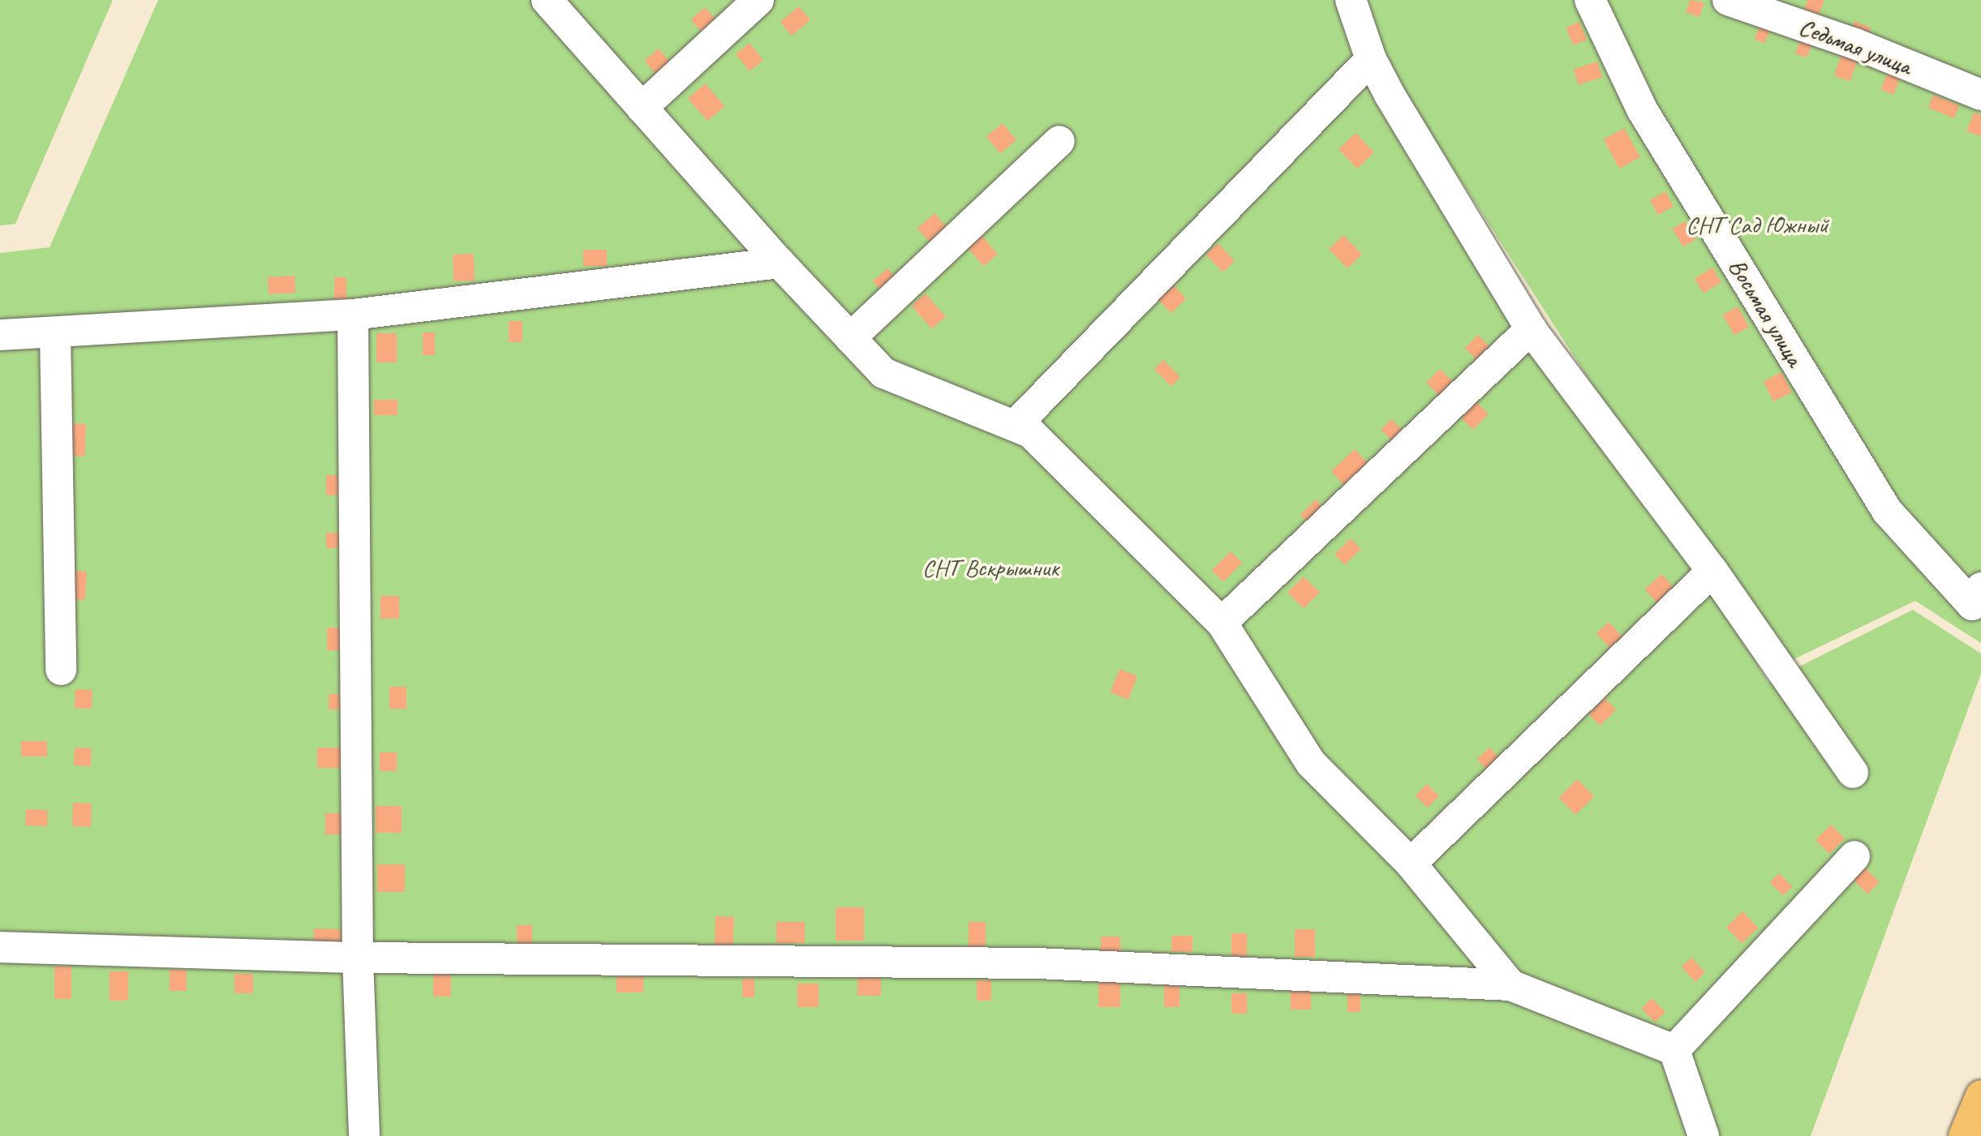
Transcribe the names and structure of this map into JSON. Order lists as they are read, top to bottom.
{
  "streets": {
    "street": ["Седьмая улица", "Восьмая улица"]
  },
  "parks": ["СНТ Сад Южный", "СНТ Вскрышник"]
}
